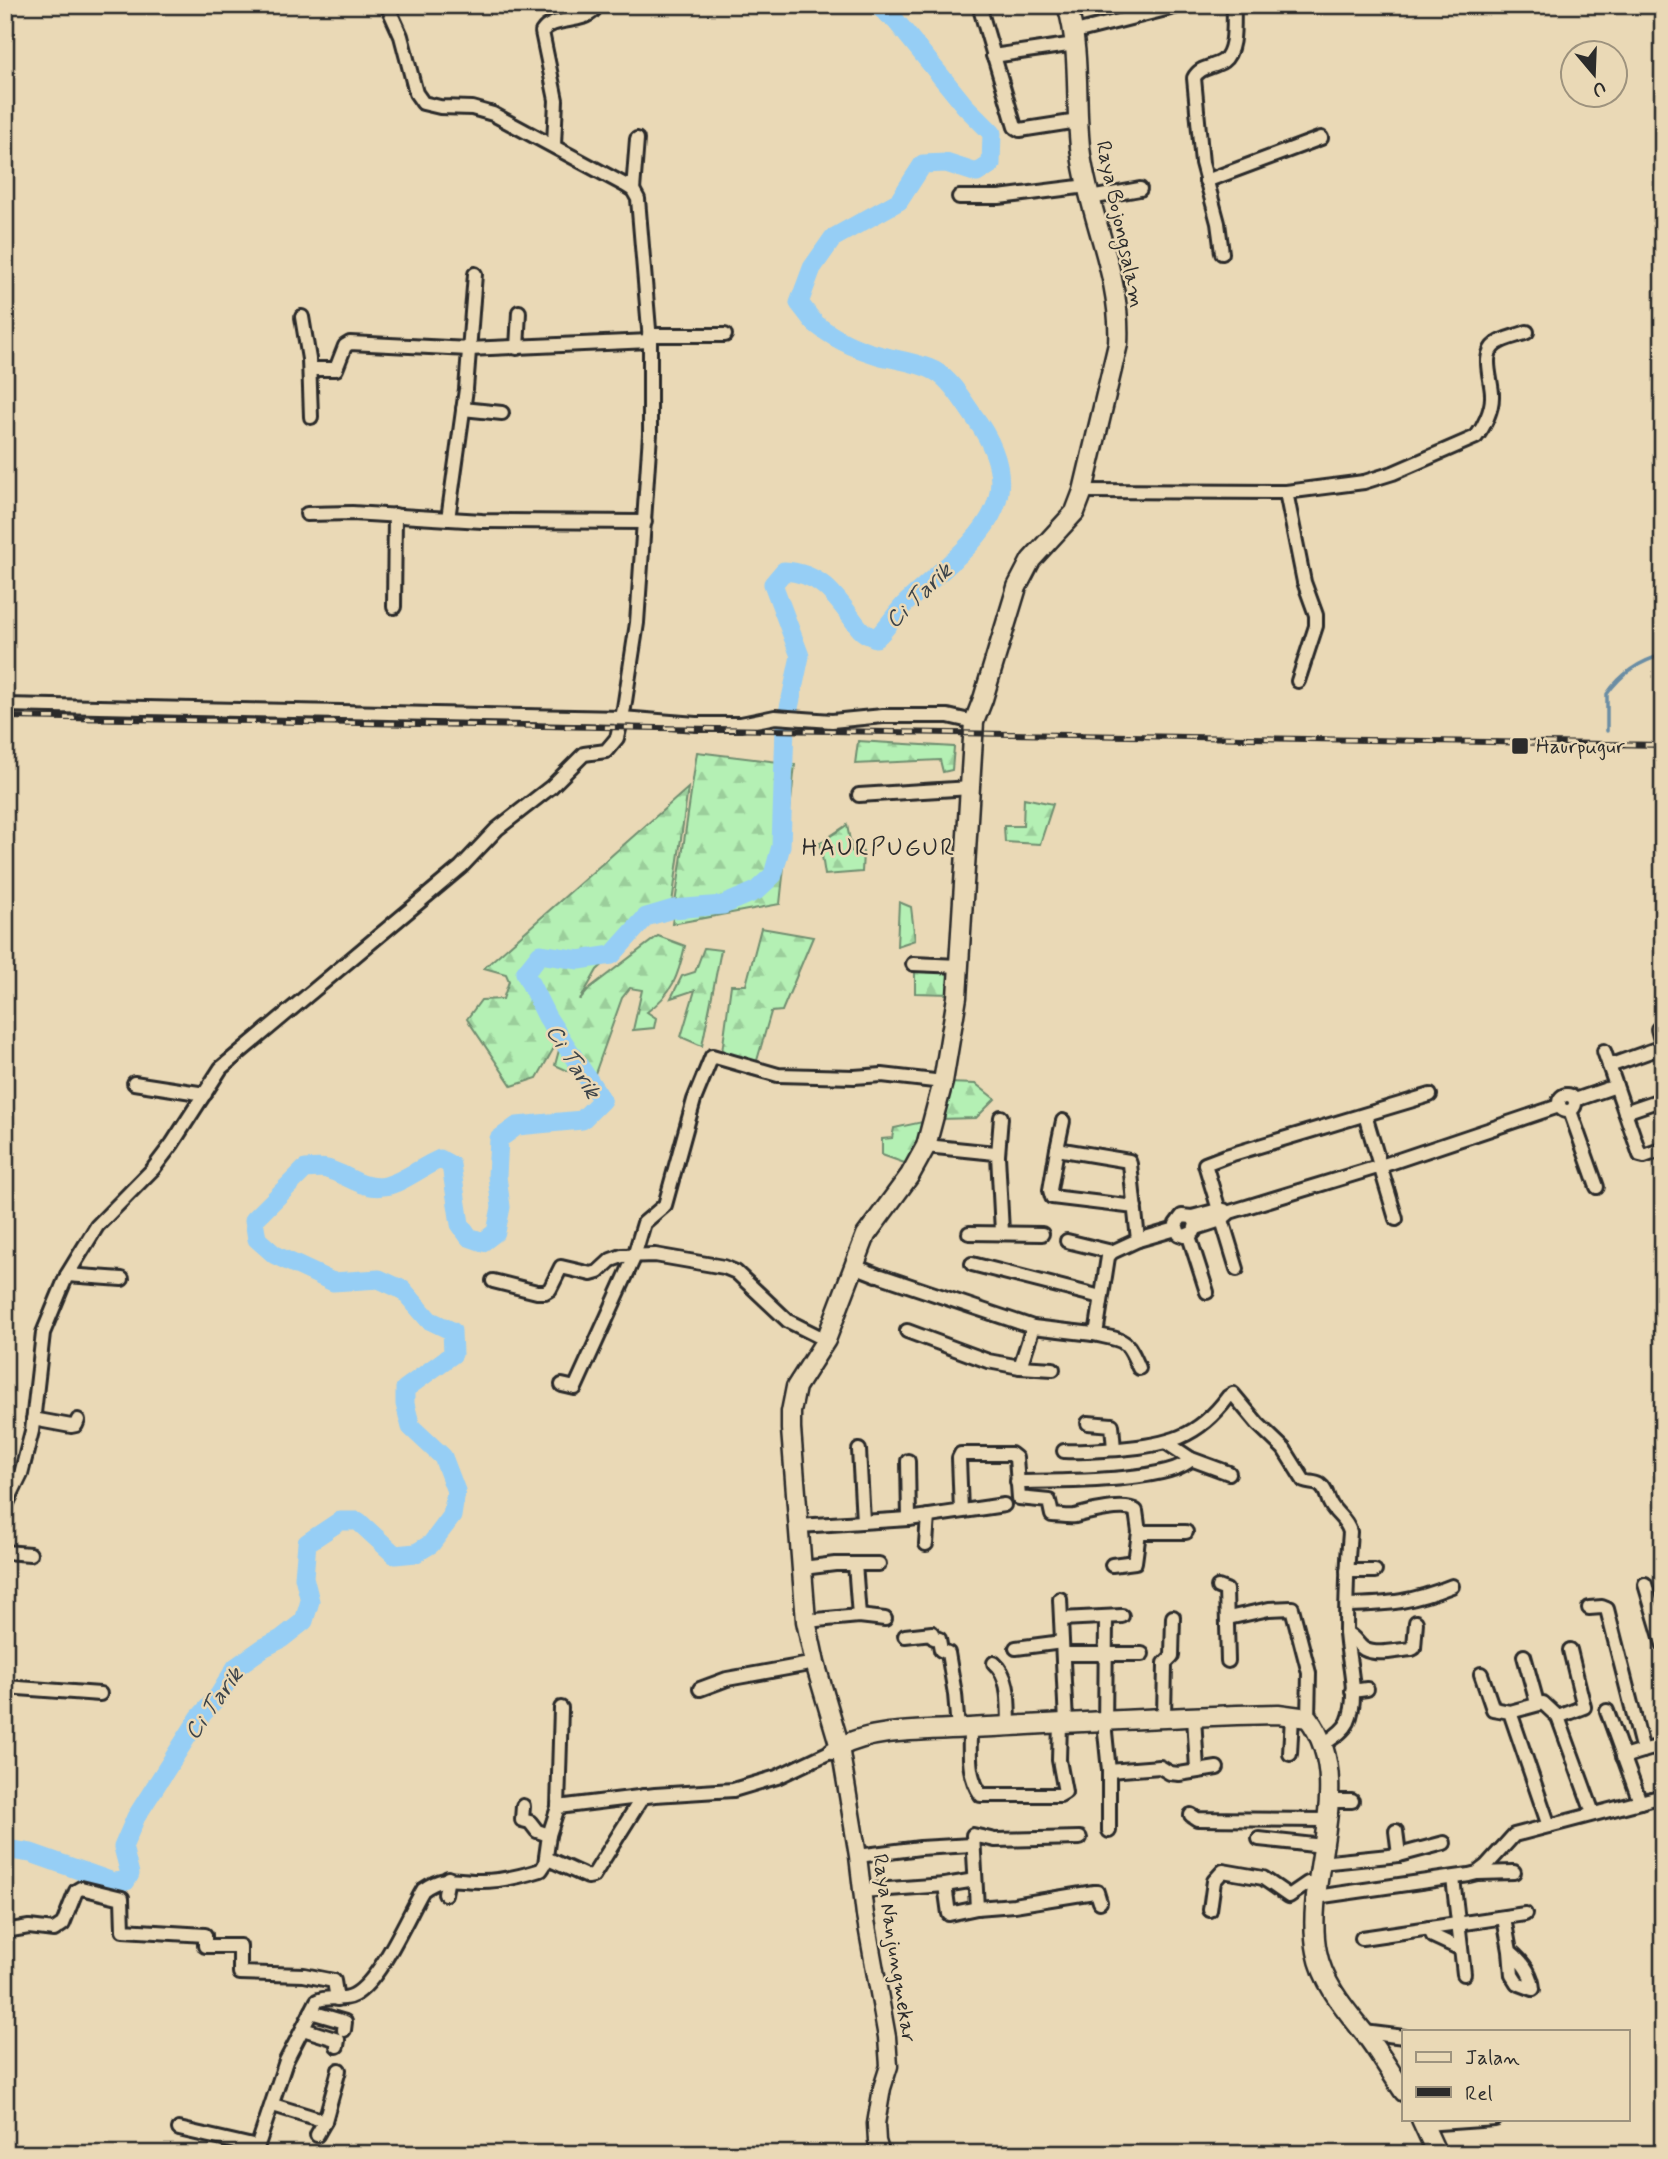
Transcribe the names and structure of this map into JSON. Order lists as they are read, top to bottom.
{
  "streets": {
    "main road": ["Raya Bojongsalam", "Raya Nanjungmekar"]
  },
  "crossings": [
    ["Raya Bojongsalam", "Raya Nanjungmekar"]
  ],
  "districts": ["HAURPUGUR"],
  "water": ["Ci Tarik"],
  "places": {
    "transit": ["Haurpugur"]
  },
  "legend": ["Jalan", "Rel"],
  "north": "bottom"
}
